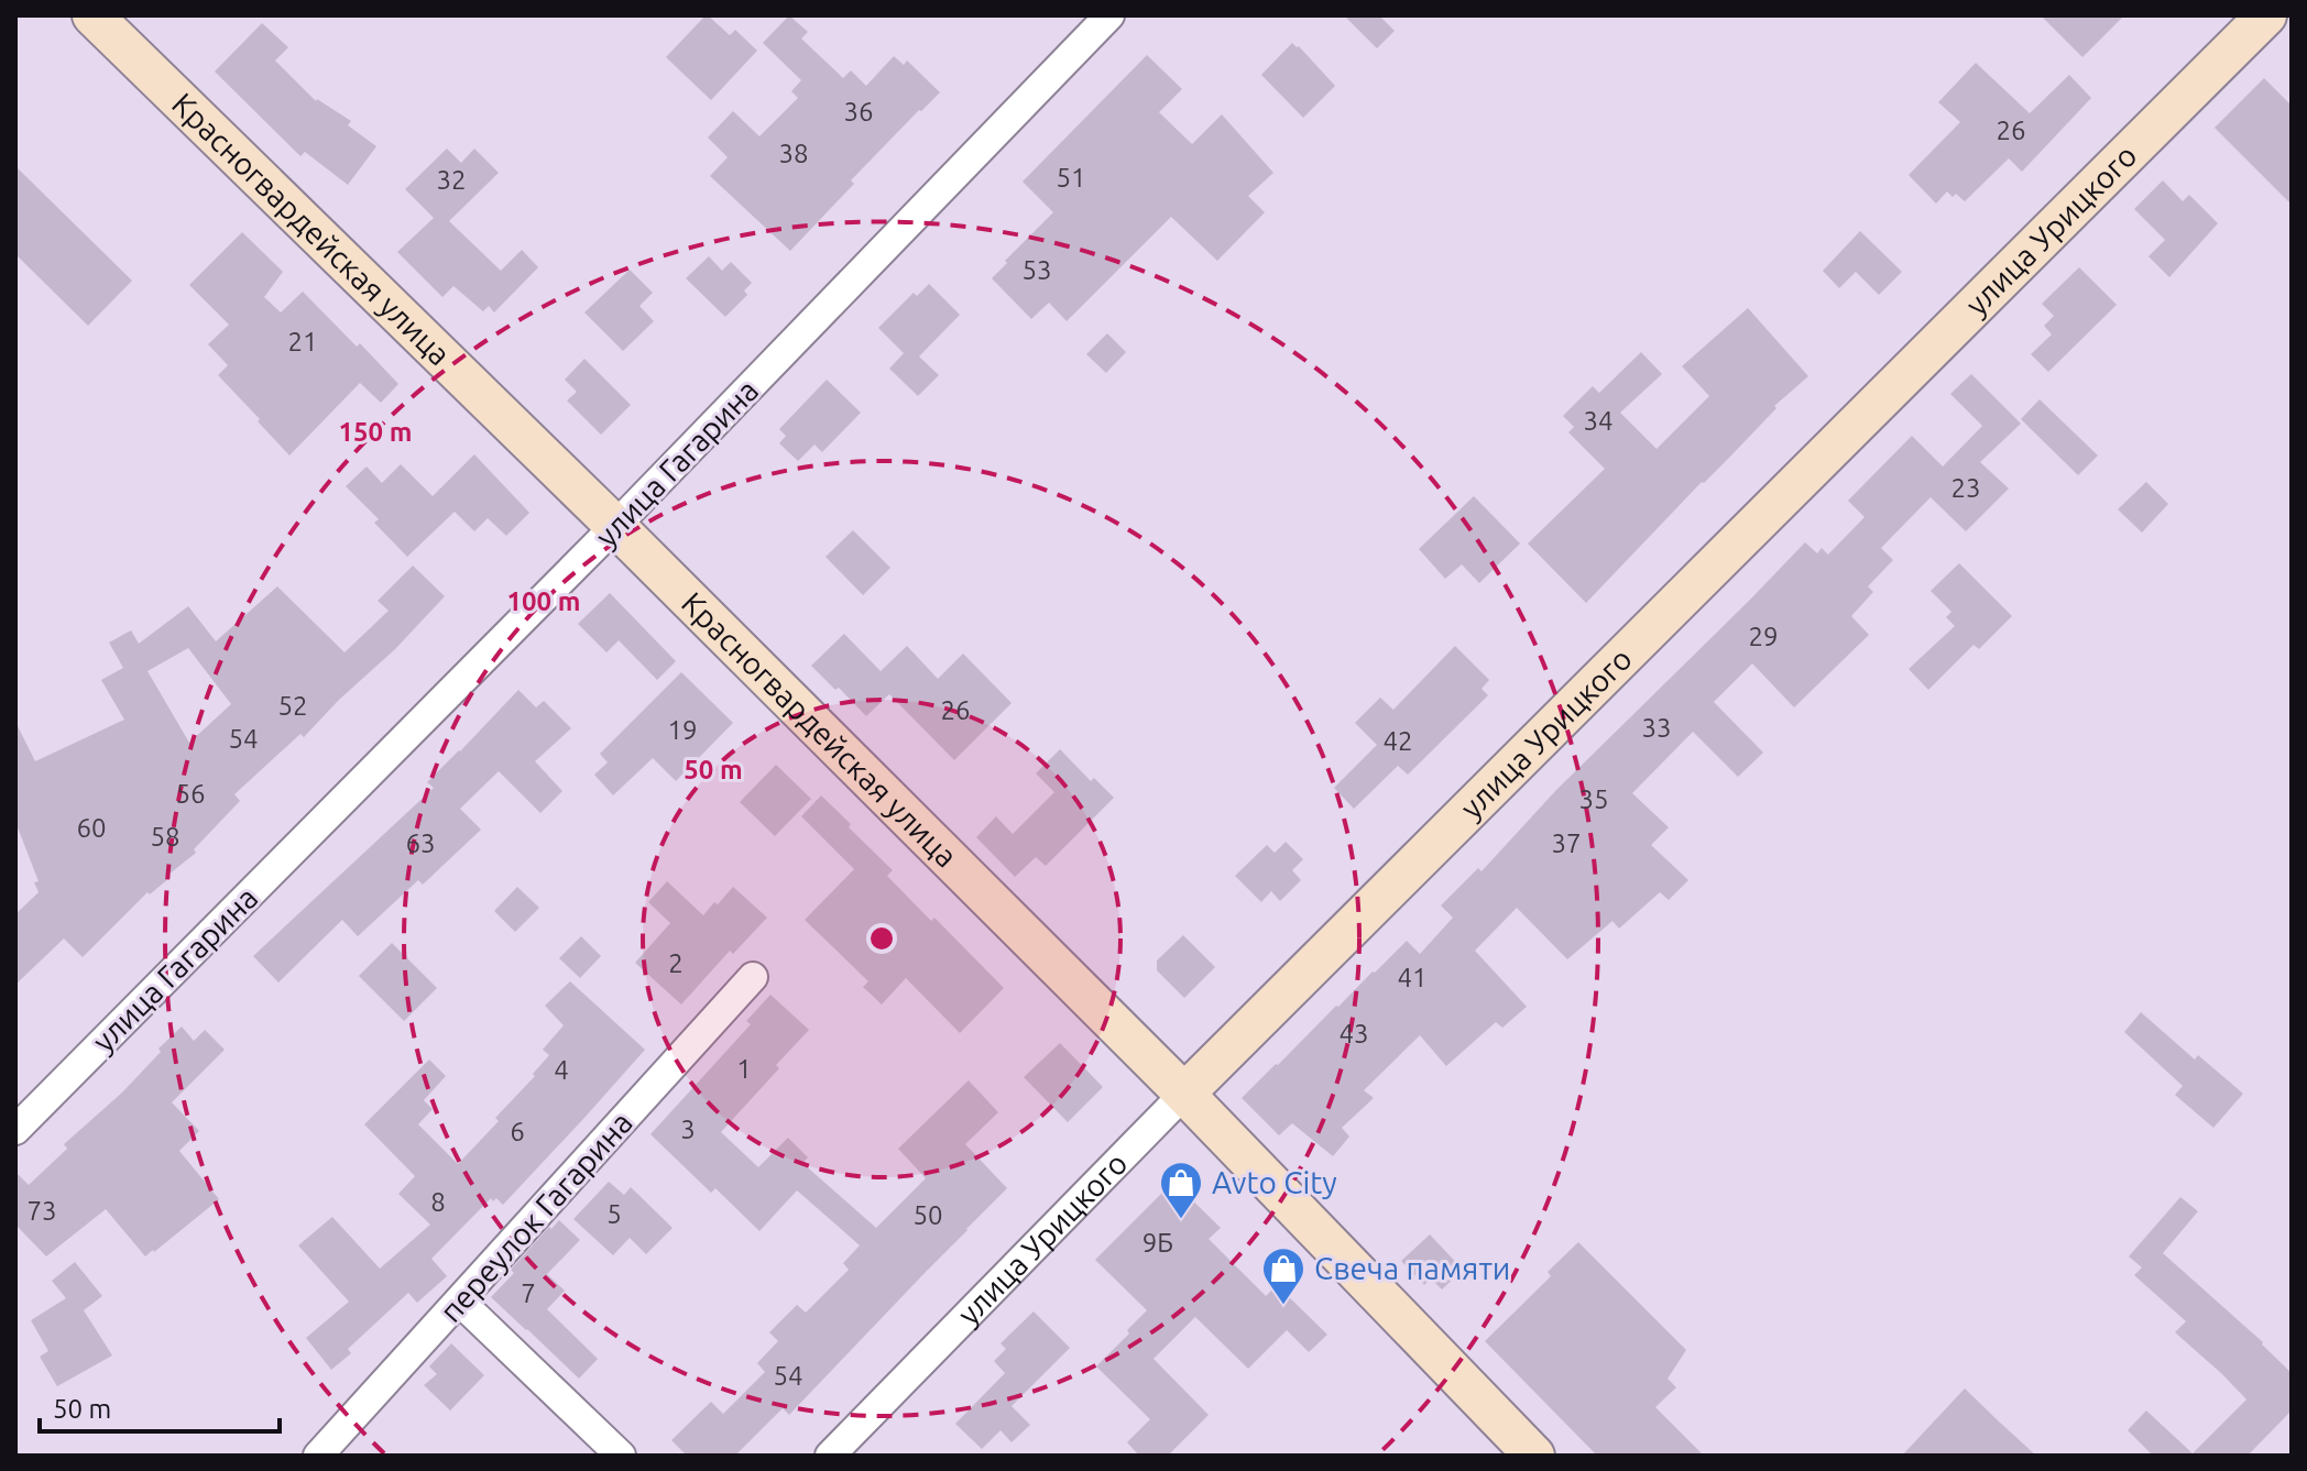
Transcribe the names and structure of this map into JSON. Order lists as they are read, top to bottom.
{
  "streets": {
    "main road": ["Красногвардейская улица", "улица Урицкого"],
    "street": ["улица Гагарина", "переулок Гагарина"]
  },
  "crossings": [
    ["Красногвардейская улица", "улица Урицкого"],
    ["Красногвардейская улица", "улица Гагарина"]
  ],
  "places": {
    "shop": ["Avto City", "Свеча памяти"]
  },
  "house_numbers": [
    "36",
    "26",
    "38",
    "51",
    "32",
    "53",
    "21",
    "34",
    "23",
    "29",
    "52",
    "26",
    "33",
    "19",
    "54",
    "42",
    "56",
    "35",
    "60",
    "58",
    "63",
    "37",
    "2",
    "41",
    "43",
    "1",
    "4",
    "3",
    "6",
    "8",
    "73",
    "5",
    "50",
    "9Б",
    "7",
    "54"
  ],
  "scale_bar": "50 m",
  "rings": ["150 m", "100 m", "50 m"]
}
